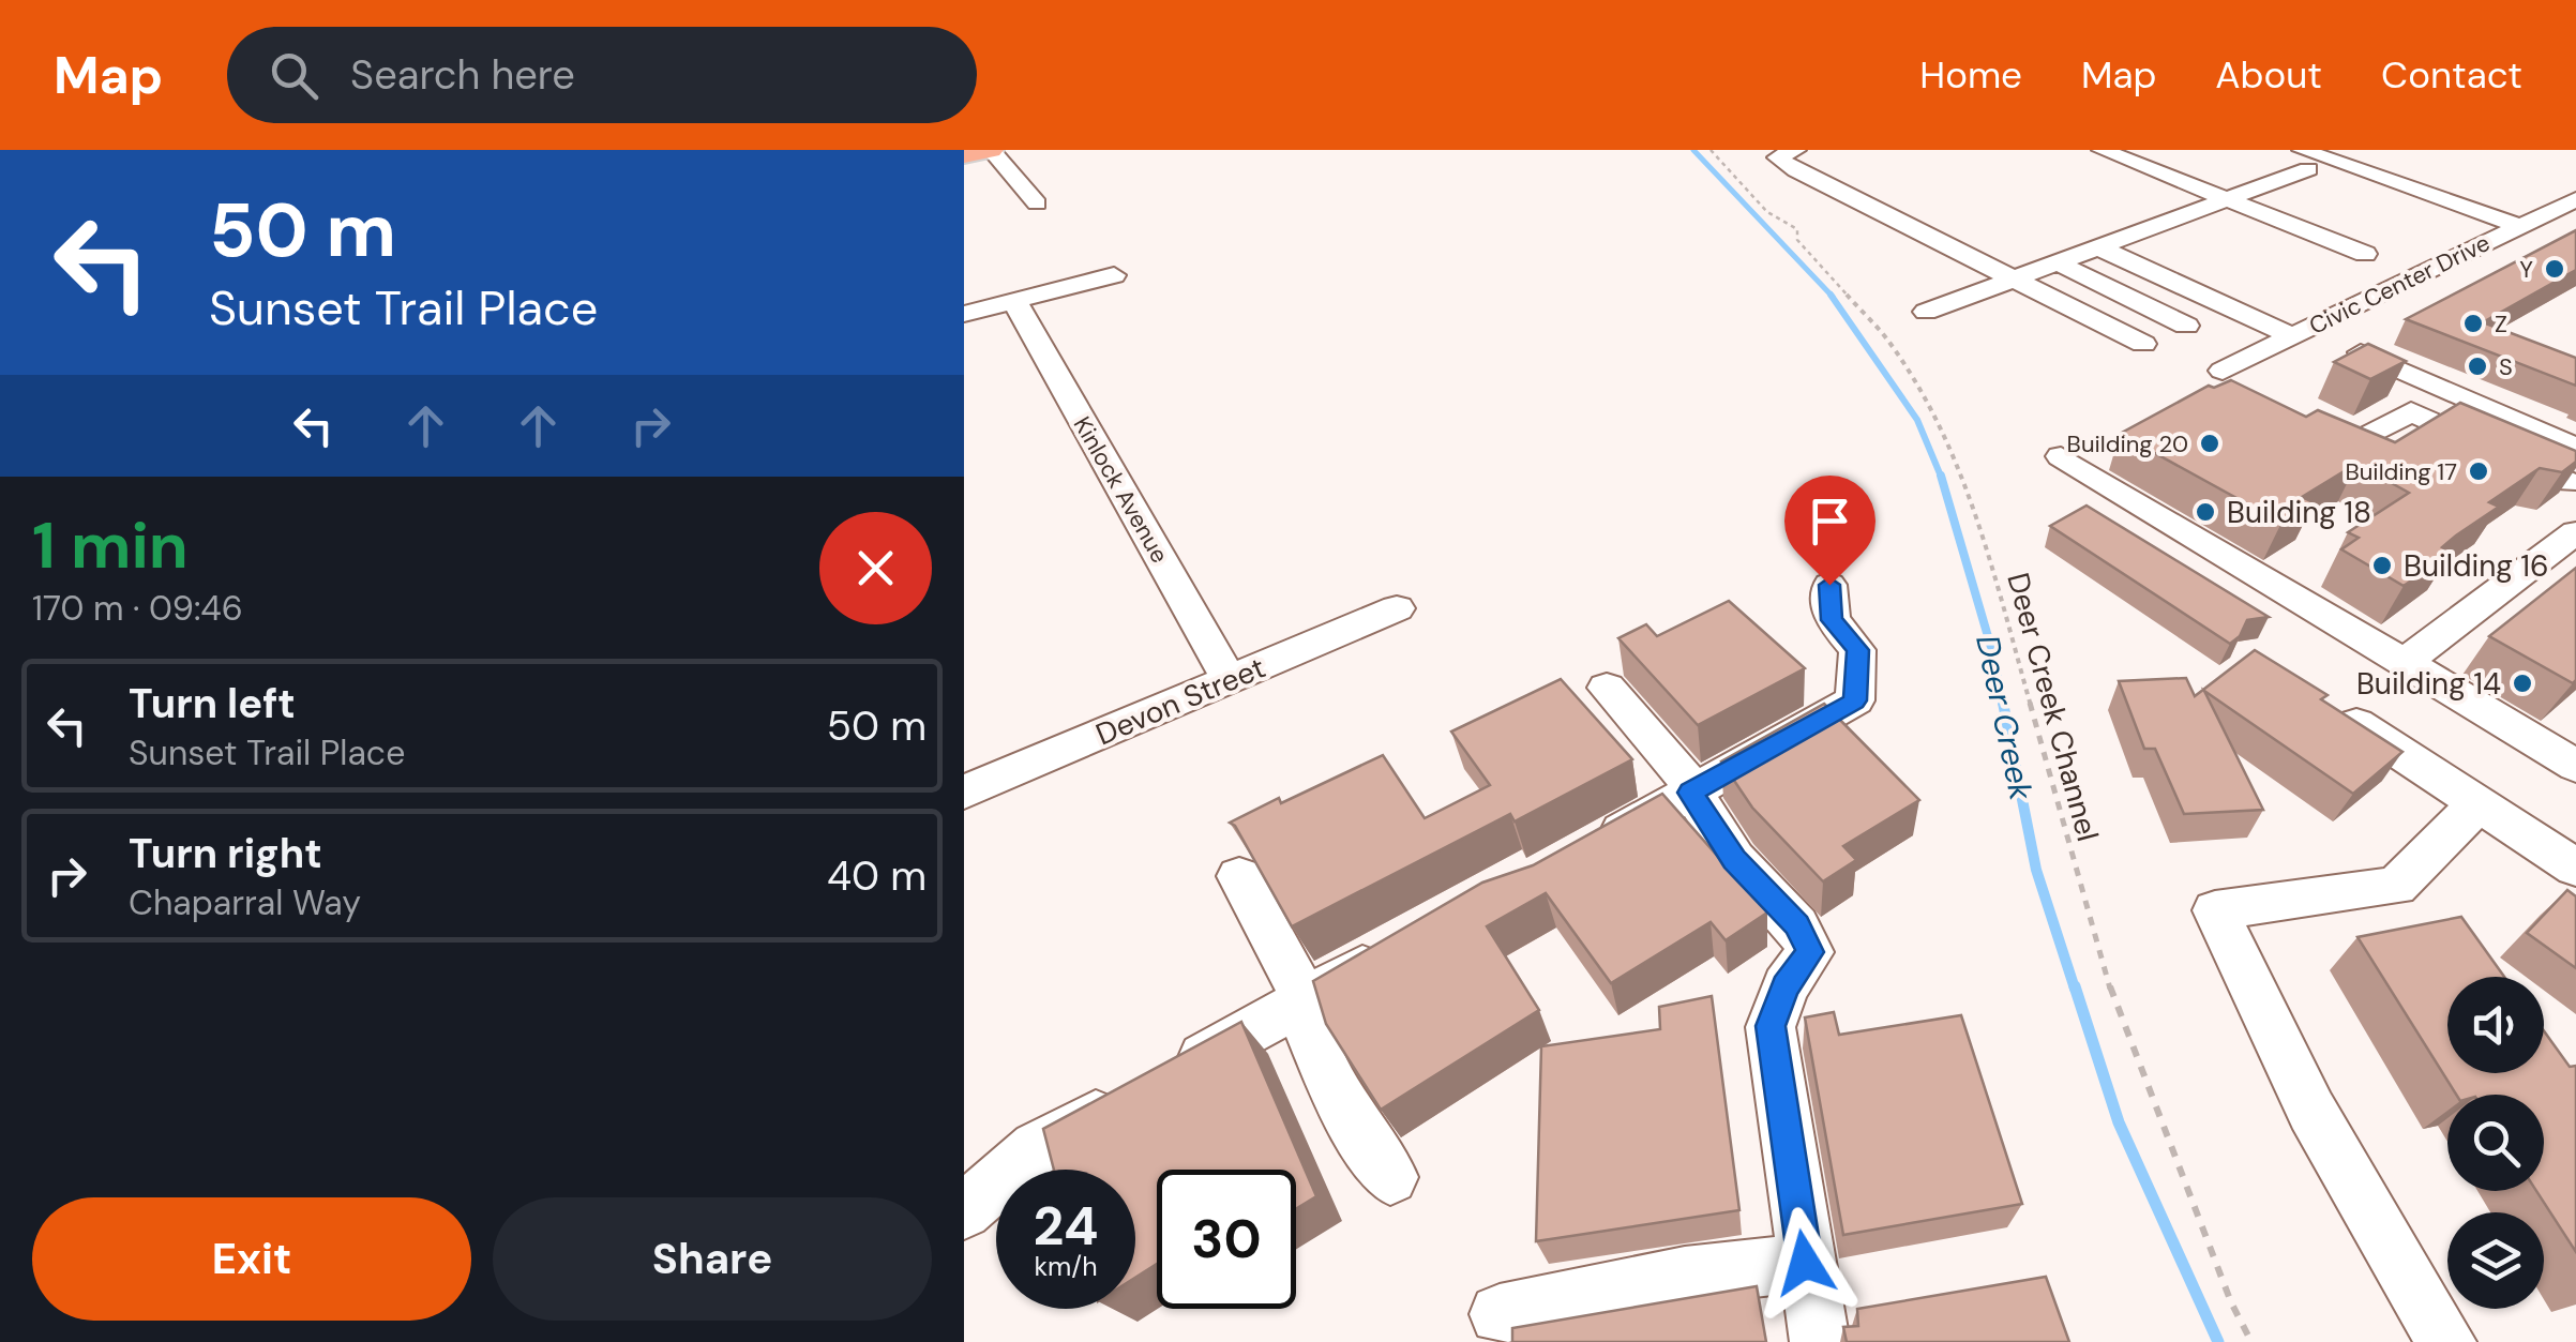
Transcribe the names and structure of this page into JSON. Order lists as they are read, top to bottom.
{
  "streets": {
    "street": ["Civic Center Drive", "Kinlock Avenue", "Devon Street"],
    "path": ["Deer Creek Channel"]
  },
  "crossings": [
    ["Kinlock Avenue", "Devon Street"]
  ],
  "water": ["Deer Creek"],
  "places": [
    "Y",
    "Z",
    "S",
    "Building 20",
    "Building 17",
    "Building 18",
    "Building 16",
    "Building 14"
  ],
  "page": {
    "header": "Map",
    "search": "Search here",
    "nav": [
      "Home",
      "Map",
      "About",
      "Contact"
    ],
    "turn": ["50 m", "Sunset Trail Place"],
    "heading": ["1 min", "170 m · 09:46"],
    "list": [
      {
        "name": "Turn left",
        "note": "Sunset Trail Place",
        "value": "50 m"
      },
      {
        "name": "Turn right",
        "note": "Chaparral Way",
        "value": "40 m"
      }
    ],
    "speed": "24 km/h",
    "limit": "30",
    "buttons": ["Exit", "Share"]
  }
}
